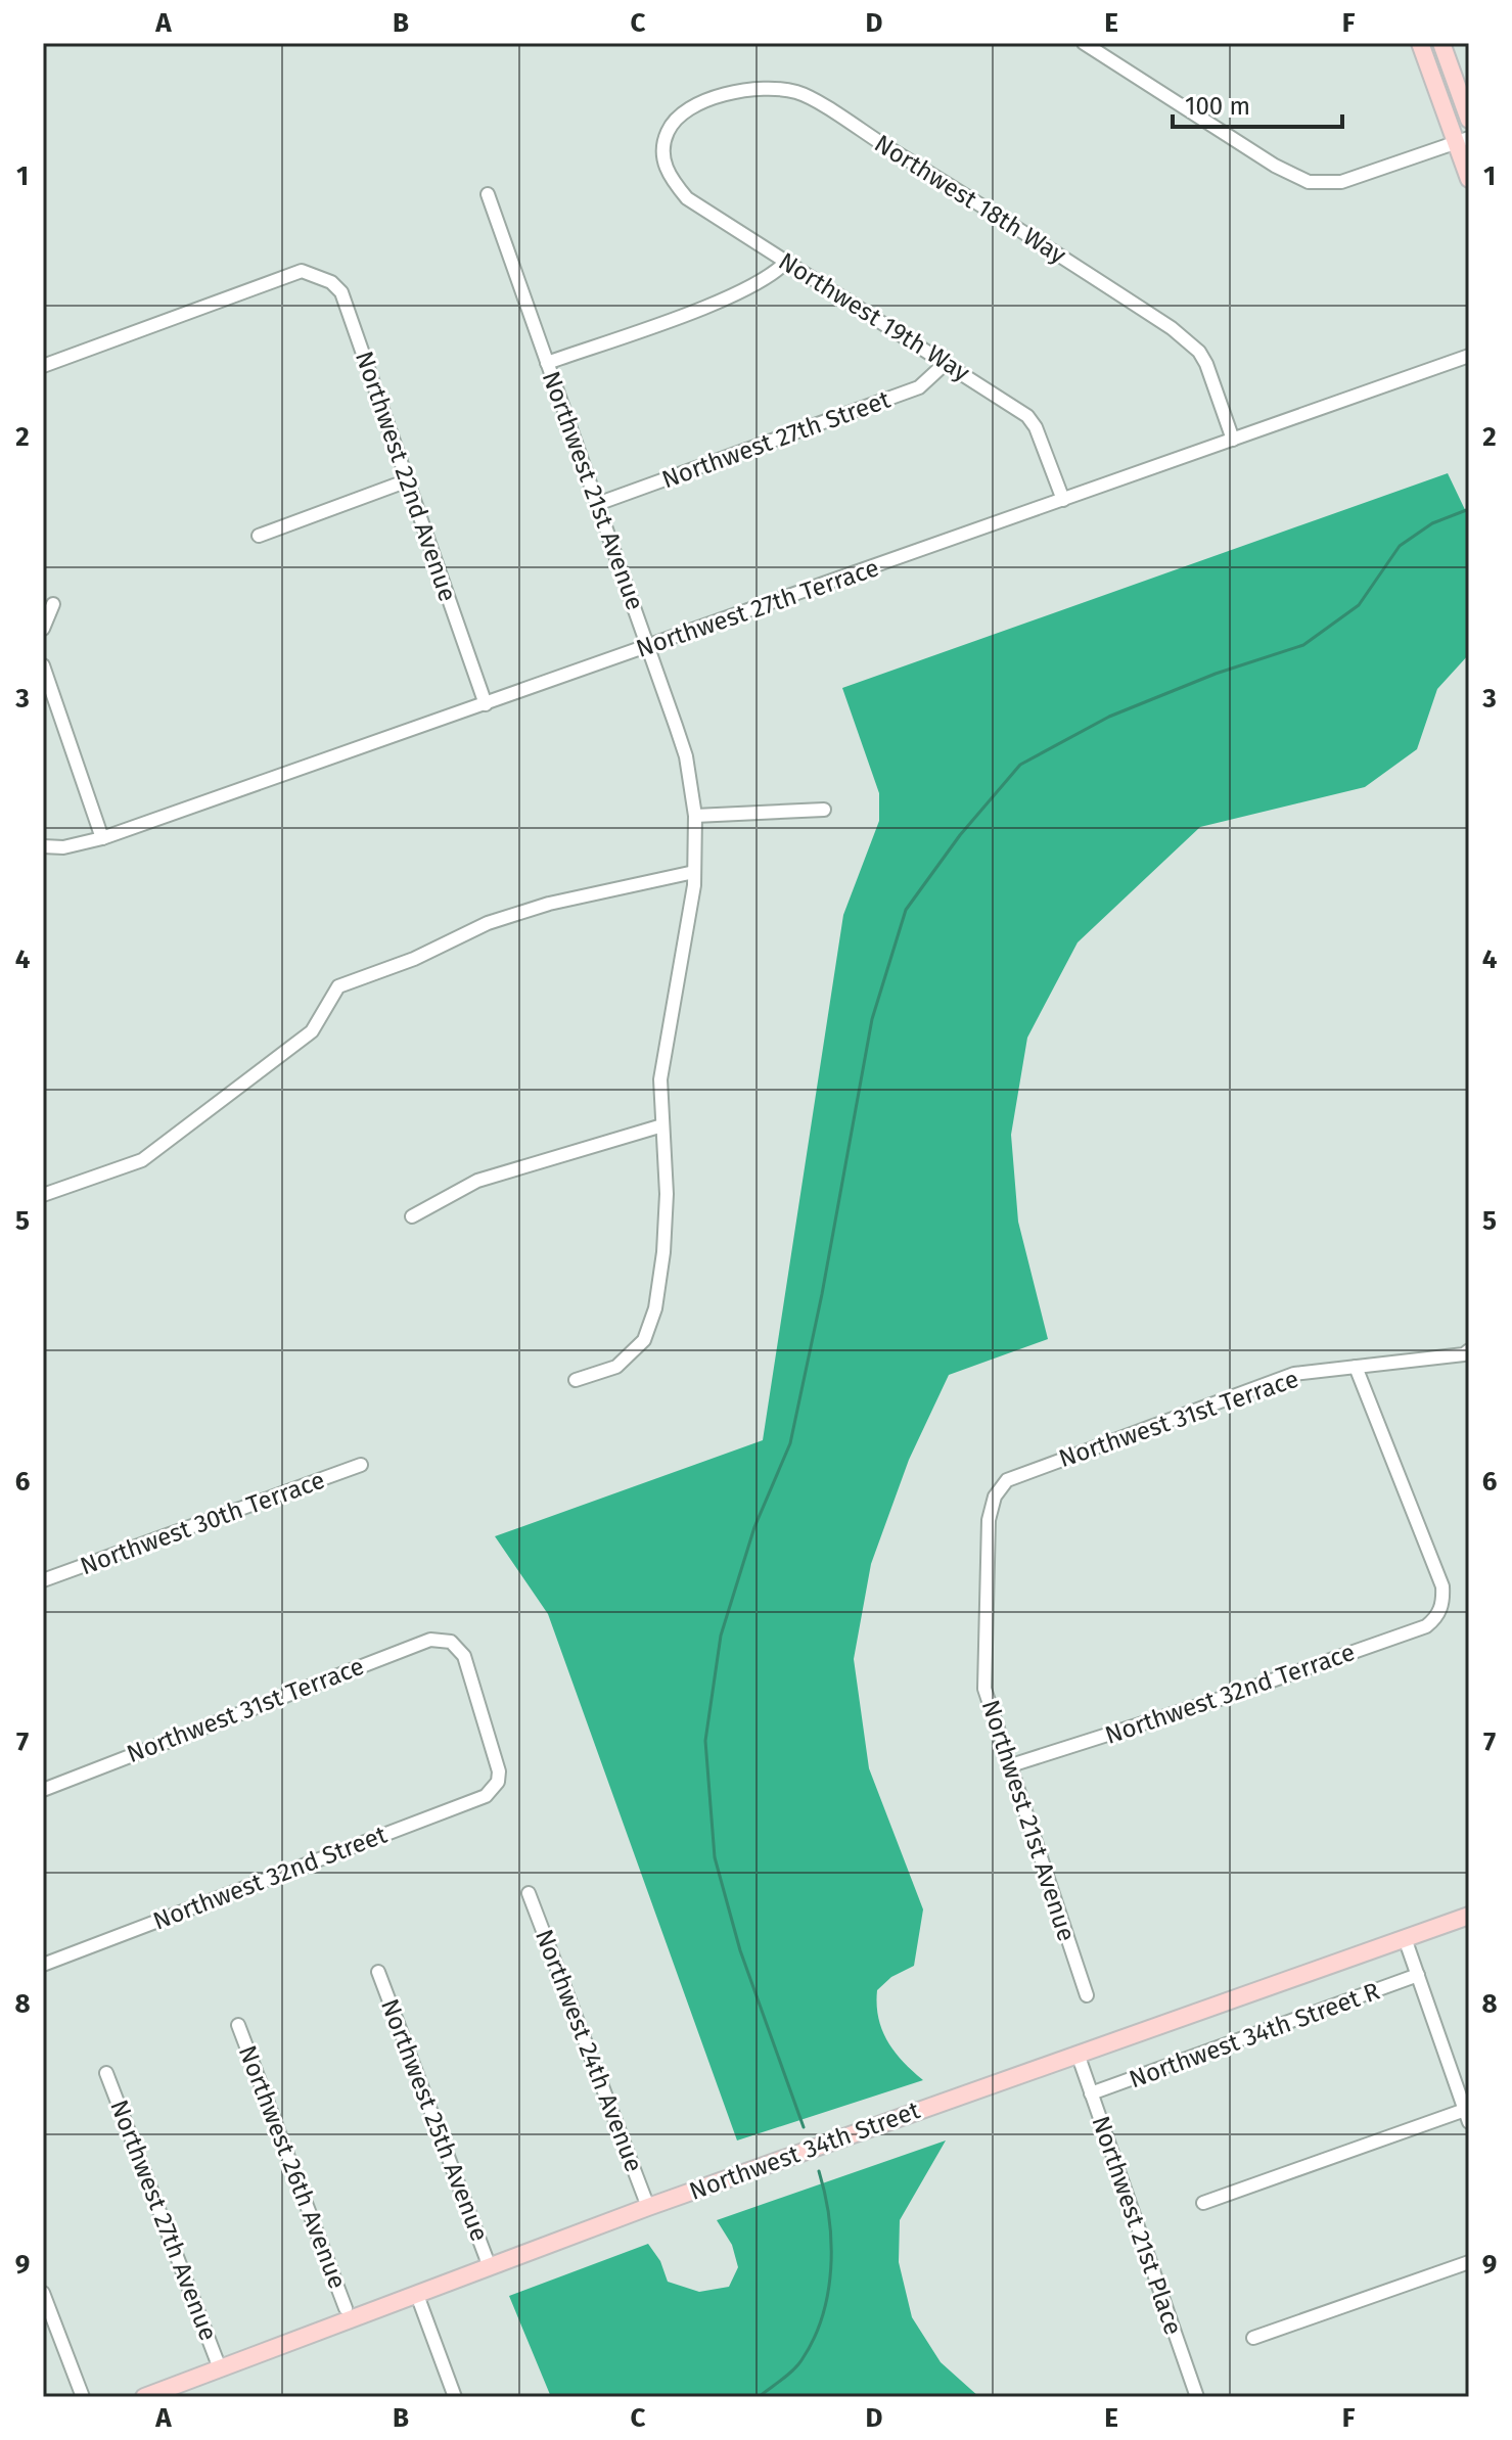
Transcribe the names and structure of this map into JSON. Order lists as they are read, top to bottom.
{
  "streets": {
    "main road": ["Northwest 34th Street"],
    "street": [
      "Northwest 18th Way",
      "Northwest 19th Way",
      "Northwest 27th Street",
      "Northwest 22nd Avenue",
      "Northwest 21st Avenue",
      "Northwest 27th Terrace",
      "Northwest 31st Terrace",
      "Northwest 30th Terrace",
      "Northwest 32nd Terrace",
      "Northwest 32nd Street",
      "Northwest 34th Street R",
      "Northwest 24th Avenue",
      "Northwest 25th Avenue",
      "Northwest 26th Avenue",
      "Northwest 27th Avenue",
      "Northwest 21st Place"
    ]
  },
  "crossings": [
    ["Northwest 18th Way", "Northwest 19th Way"],
    ["Northwest 18th Way", "Northwest 27th Terrace"],
    ["Northwest 19th Way", "Northwest 27th Street"],
    ["Northwest 19th Way", "Northwest 27th Terrace"],
    ["Northwest 27th Street", "Northwest 21st Avenue"],
    ["Northwest 22nd Avenue", "Northwest 27th Terrace"],
    ["Northwest 21st Avenue", "Northwest 27th Terrace"],
    ["Northwest 21st Avenue", "Northwest 31st Terrace"],
    ["Northwest 21st Avenue", "Northwest 32nd Terrace"],
    ["Northwest 31st Terrace", "Northwest 32nd Terrace"],
    ["Northwest 31st Terrace", "Northwest 32nd Street"],
    ["Northwest 34th Street R", "Northwest 21st Place"],
    ["Northwest 24th Avenue", "Northwest 34th Street"],
    ["Northwest 25th Avenue", "Northwest 34th Street"],
    ["Northwest 34th Street", "Northwest 27th Avenue"],
    ["Northwest 34th Street", "Northwest 21st Place"]
  ],
  "scale_bar": "100 m",
  "grid": {
    "columns": [
      "A",
      "B",
      "C",
      "D",
      "E",
      "F"
    ],
    "rows": [
      "1",
      "2",
      "3",
      "4",
      "5",
      "6",
      "7",
      "8",
      "9"
    ]
  }
}
